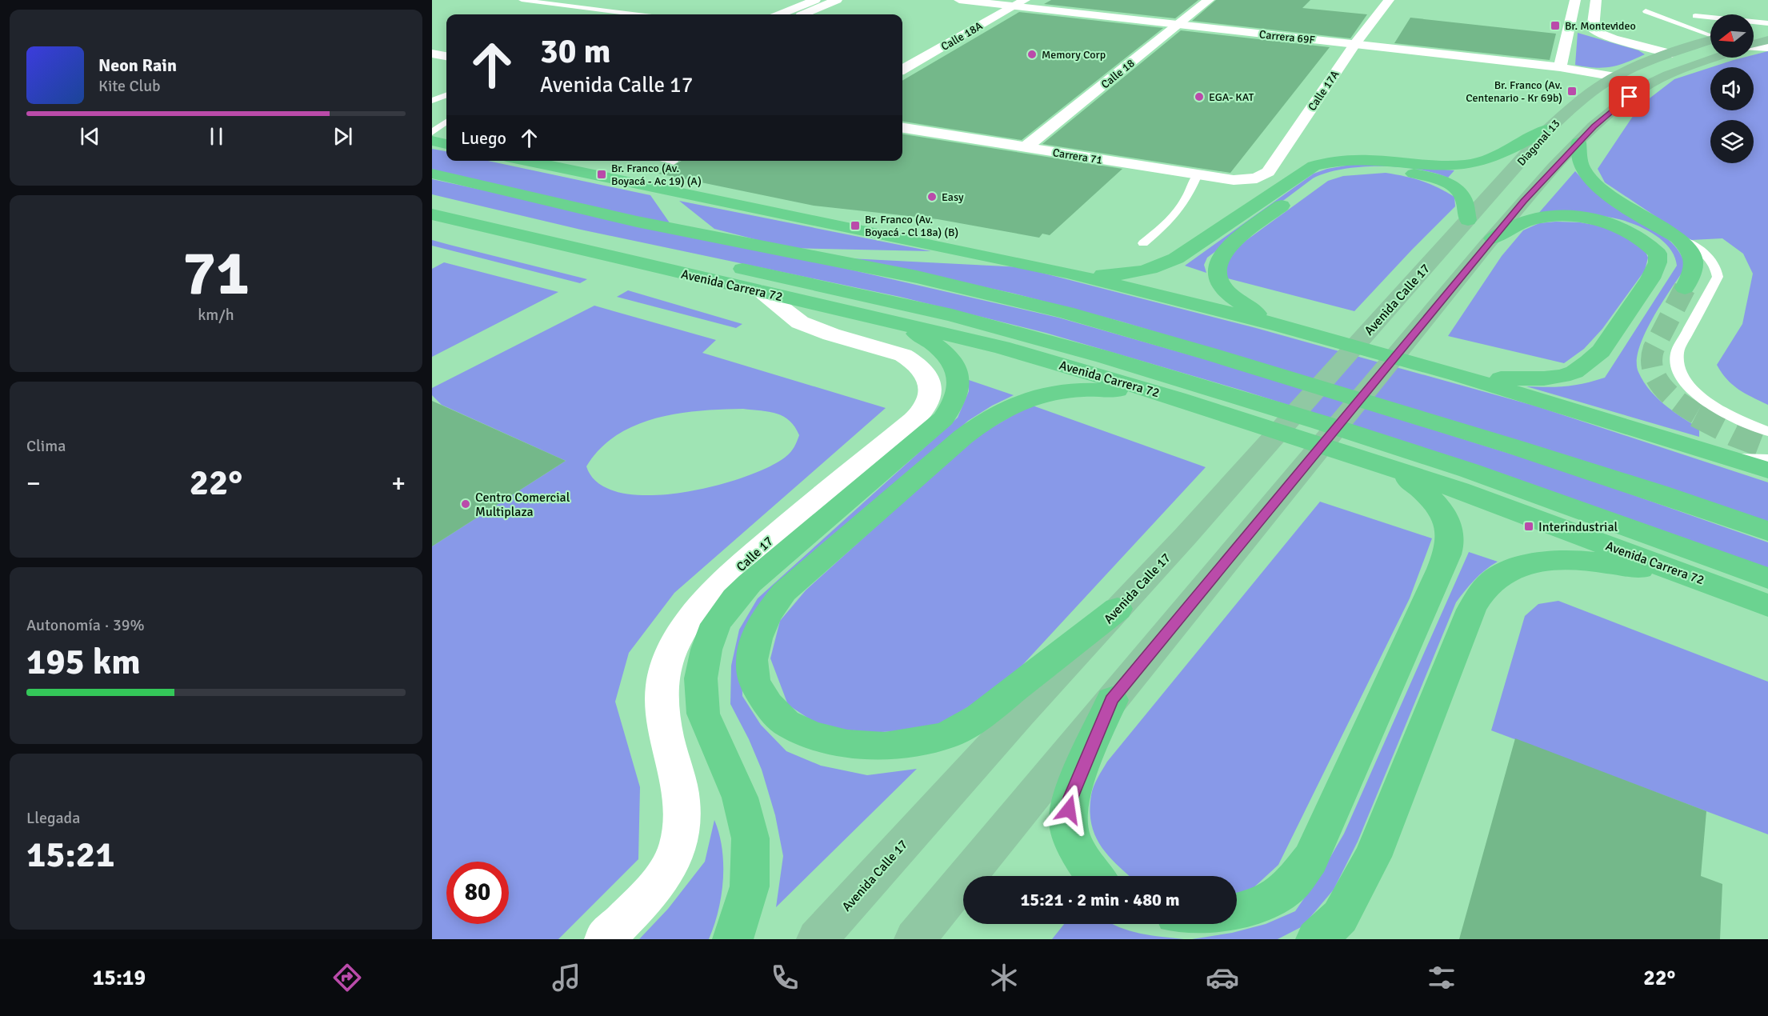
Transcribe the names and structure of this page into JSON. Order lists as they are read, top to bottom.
{
  "streets": {
    "highway": ["Avenida Carrera 72"],
    "main road": ["Diagonal 13", "Avenida Calle 17"],
    "street": [
      "Calle 18A",
      "Carrera 69F",
      "Calle 18",
      "Calle 17A",
      "Carrera 71",
      "Calle 17"
    ]
  },
  "crossings": [
    ["Calle 18A", "Carrera 69F"],
    ["Carrera 69F", "Calle 18"],
    ["Carrera 69F", "Calle 17A"],
    ["Carrera 69F", "Diagonal 13"],
    ["Calle 18", "Carrera 71"],
    ["Calle 17A", "Carrera 71"],
    ["Diagonal 13", "Avenida Calle 17"],
    ["Avenida Carrera 72", "Calle 17"]
  ],
  "places": {
    "transit": [
      "Br. Montevideo",
      "Br. Franco (Av. Centenario - Kr 69b)",
      "Br. Franco (Av. Boyacá - Ac 19) (A)",
      "Br. Franco (Av. Boyacá - Cl 18a) (B)",
      "Interindustrial"
    ],
    "other": [
      "Memory Corp",
      "EGA- KAT",
      "Easy",
      "Centro Comercial Multiplaza"
    ]
  },
  "north": "left",
  "page": {
    "turn": ["30 m", "Avenida Calle 17"],
    "song": ["Neon Rain", "Kite Club"],
    "then": "Luego",
    "tile": [
      ["71", "km/h"],
      "Clima",
      ["Autonomía · 39%", "195 km"],
      ["Llegada", "15:21"]
    ],
    "heat": ["−", "22°", "+"],
    "limit": "80",
    "trip": "15:21 · 2 min · 480 m",
    "tabs": ["15:19", "22°"]
  }
}
